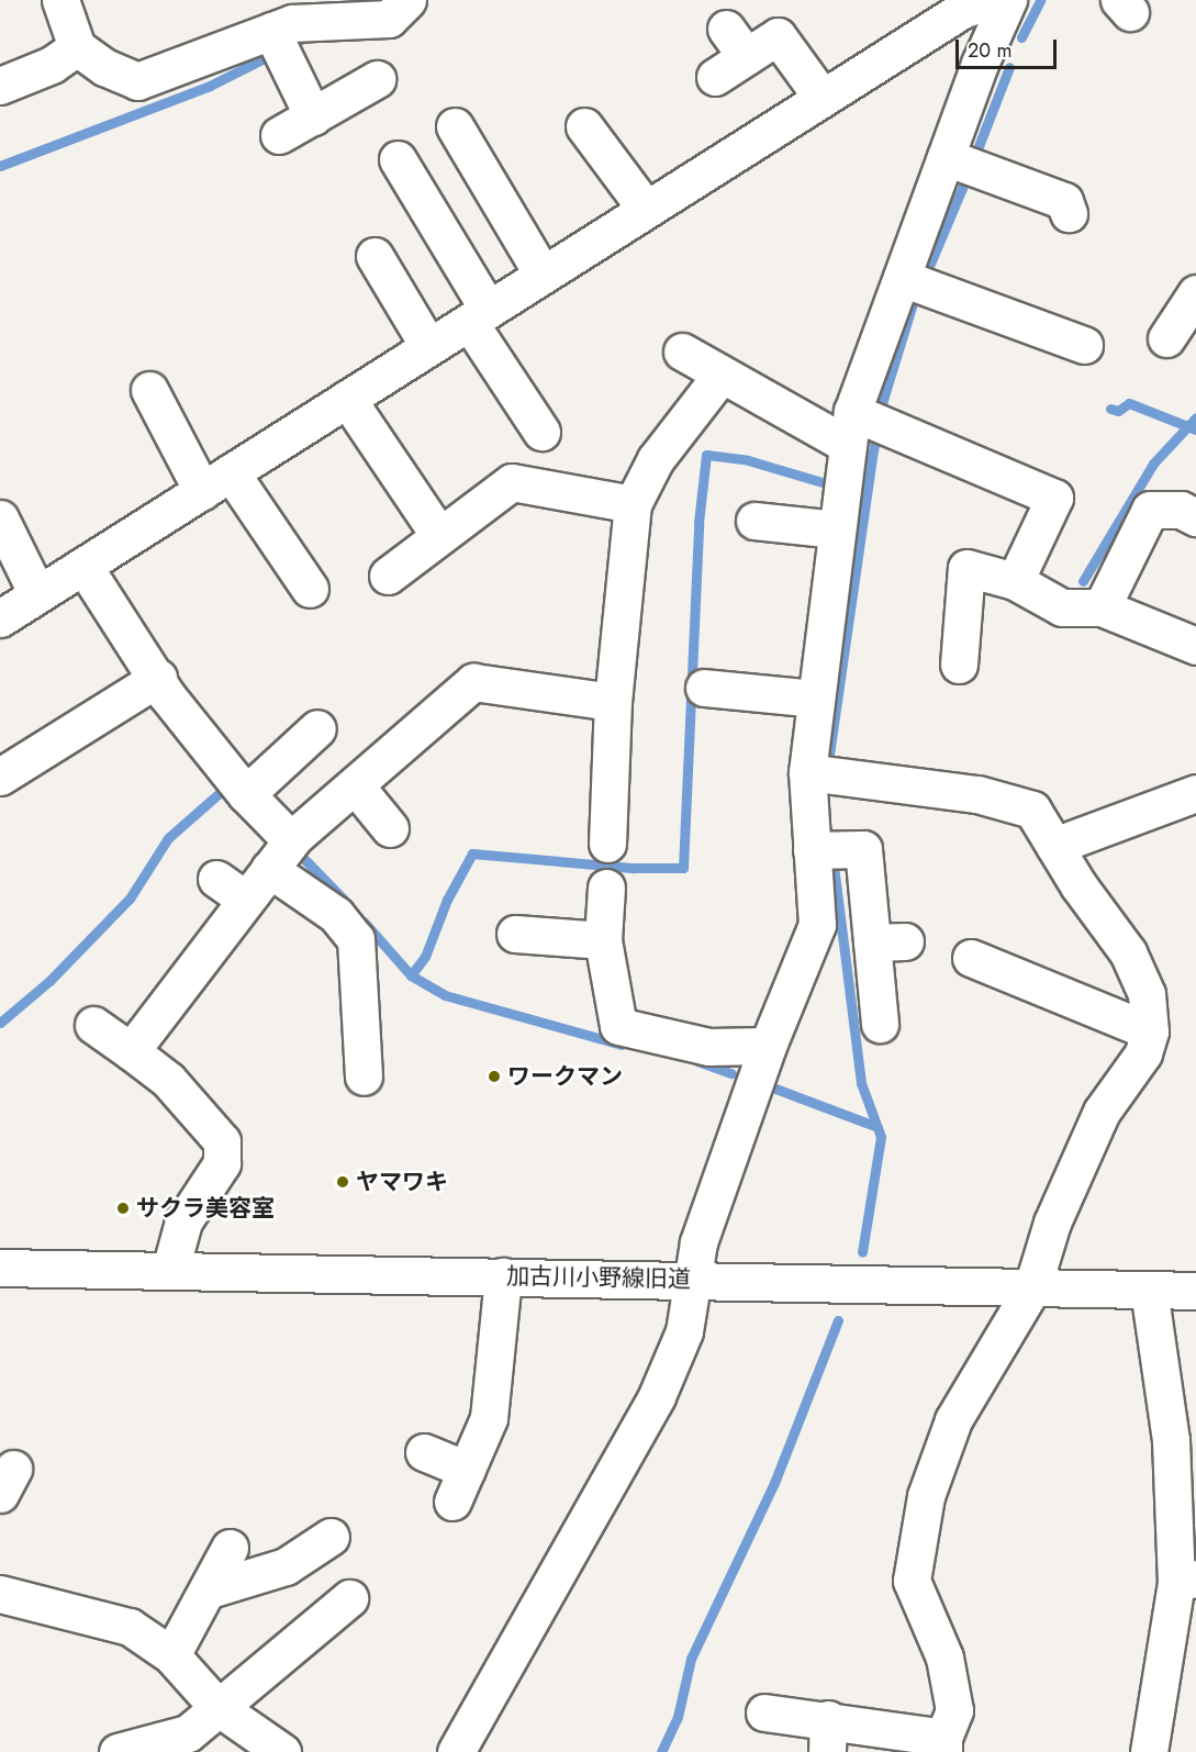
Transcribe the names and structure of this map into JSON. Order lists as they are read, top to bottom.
{
  "streets": {
    "street": ["加古川小野線旧道"]
  },
  "places": ["ワークマン", "ヤマワキ", "サクラ美容室"],
  "scale_bar": "20 m"
}
